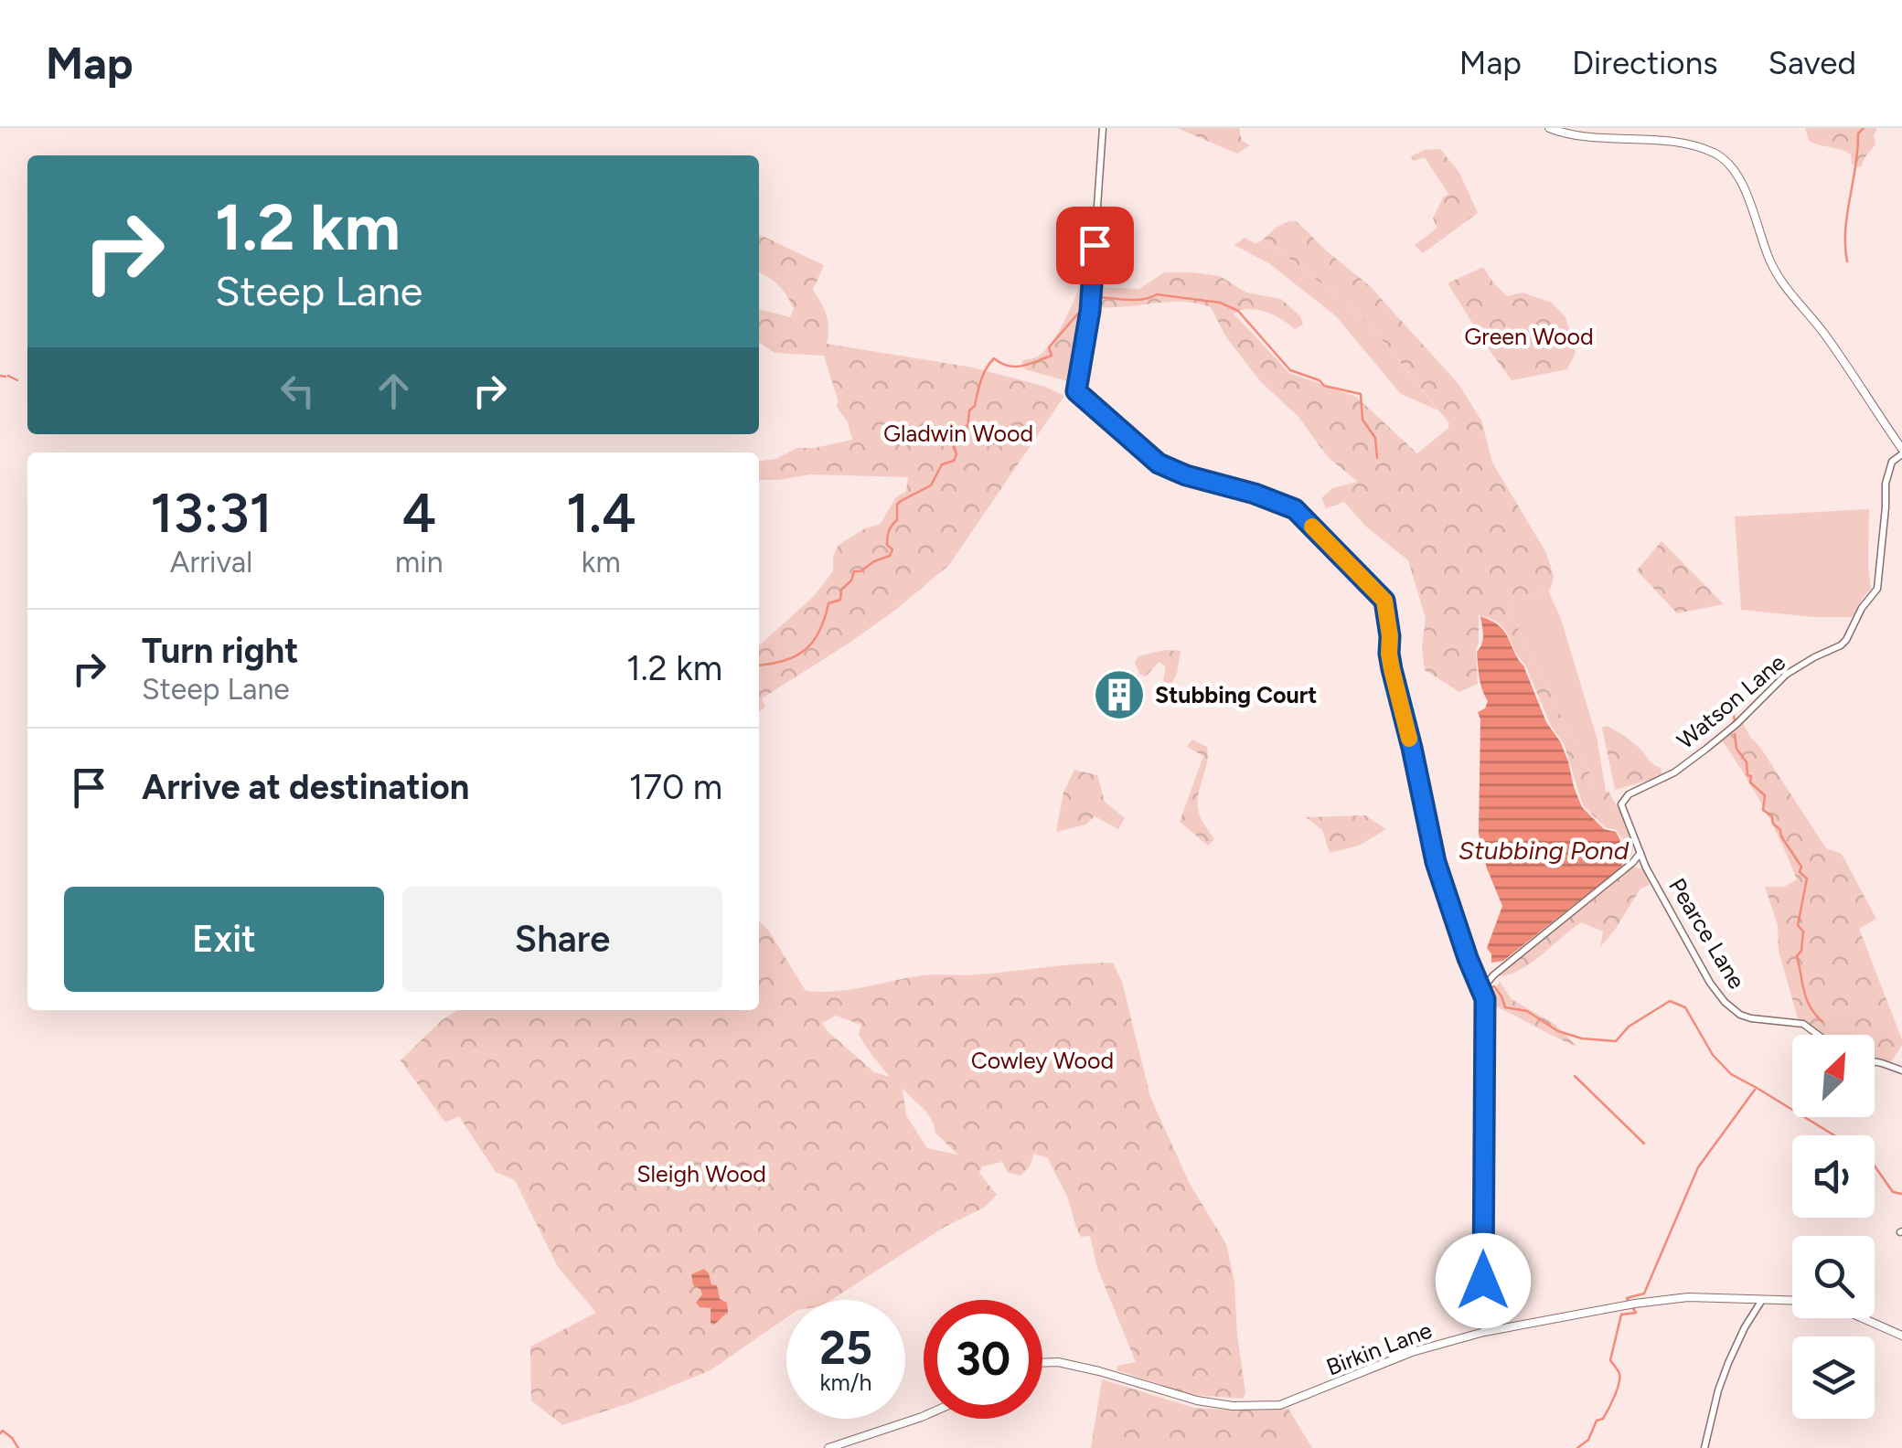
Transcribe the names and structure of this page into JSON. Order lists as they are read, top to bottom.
{
  "streets": {
    "street": ["Watson Lane", "Pearce Lane", "Birkin Lane"]
  },
  "crossings": [
    ["Watson Lane", "Pearce Lane"]
  ],
  "water": ["Stubbing Pond"],
  "parks": [
    "Green Wood",
    "Gladwin Wood",
    "Cowley Wood",
    "Sleigh Wood"
  ],
  "places": {
    "building": ["Stubbing Court"]
  },
  "north": "top right",
  "page": {
    "header": "Map",
    "nav": ["Map", "Directions", "Saved"],
    "turn": ["1.2 km", "Steep Lane"],
    "eta": [
      "13:31",
      "Arrival",
      "4",
      "min",
      "1.4",
      "km"
    ],
    "list": [
      {
        "name": "Turn right",
        "note": "Steep Lane",
        "value": "1.2 km"
      },
      {
        "name": "Arrive at destination",
        "value": "170 m"
      }
    ],
    "buttons": ["Exit", "Share"],
    "speed": "25 km/h",
    "limit": "30"
  }
}
